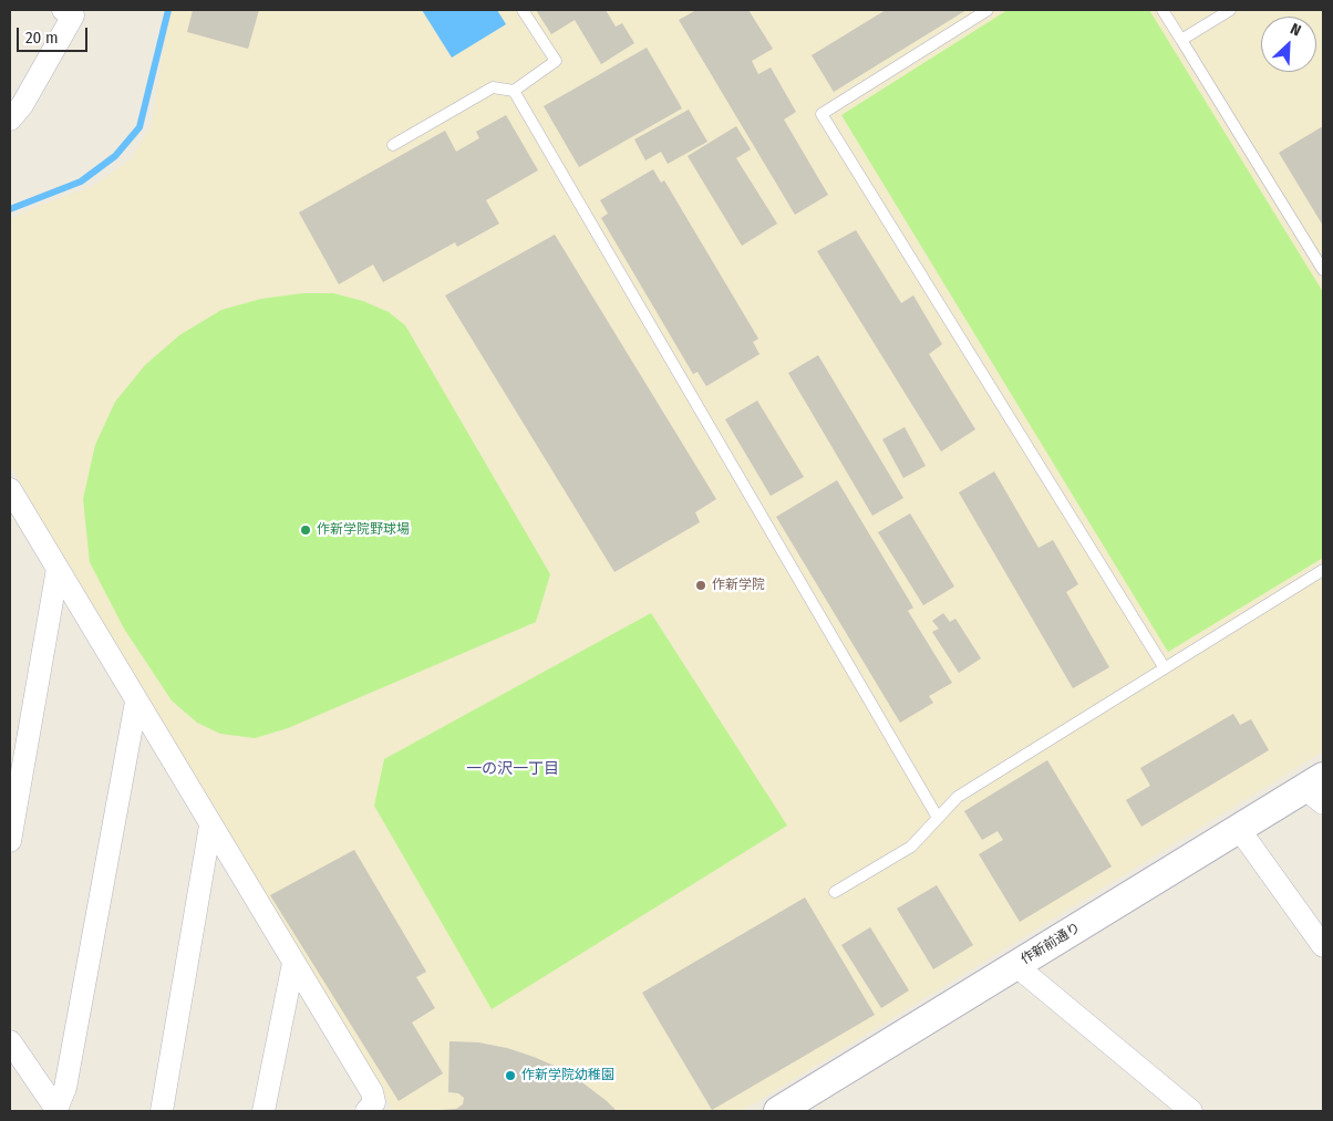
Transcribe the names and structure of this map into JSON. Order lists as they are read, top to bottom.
{
  "streets": {
    "street": ["作新前通り"]
  },
  "districts": ["一の沢一丁目"],
  "places": ["作新学院野球場", "作新学院", "作新学院幼稚園"],
  "scale_bar": "20 m",
  "north": "top right"
}
